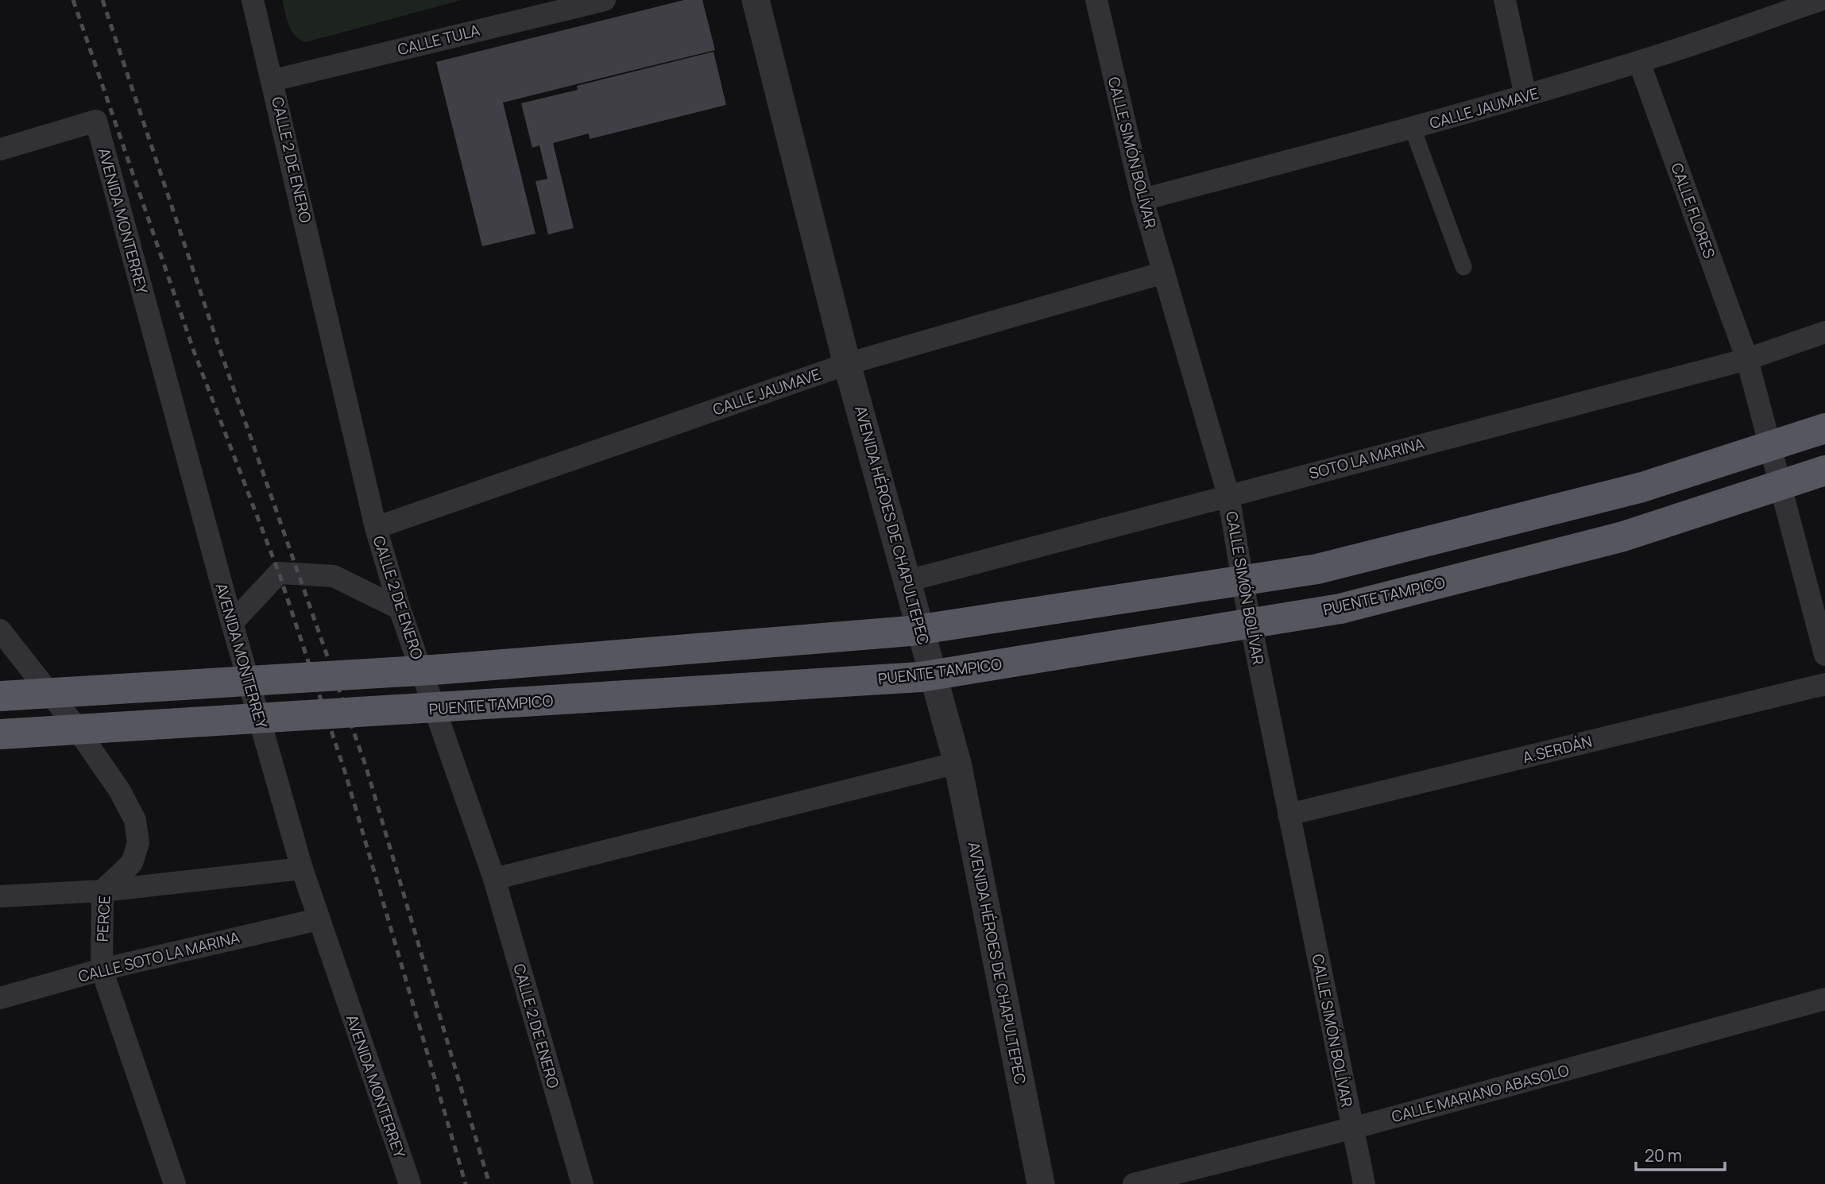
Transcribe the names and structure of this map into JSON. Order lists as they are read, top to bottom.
{
  "streets": {
    "highway": ["PUENTE TAMPICO"],
    "street": [
      "CALLE TULA",
      "CALLE JAUMAVE",
      "CALLE SIMÓN BOLÍVAR",
      "CALLE 2 DE ENERO",
      "CALLE FLORES",
      "AVENIDA MONTERREY",
      "SOTO LA MARINA",
      "AVENIDA HÉROES DE CHAPULTEPEC",
      "A.SERDÁN",
      "PERCE",
      "CALLE SOTO LA MARINA",
      "CALLE MARIANO ABASOLO"
    ]
  },
  "crossings": [
    ["CALLE TULA", "CALLE 2 DE ENERO"],
    ["CALLE JAUMAVE", "CALLE SIMÓN BOLÍVAR"],
    ["CALLE JAUMAVE", "CALLE 2 DE ENERO"],
    ["CALLE JAUMAVE", "CALLE FLORES"],
    ["CALLE JAUMAVE", "AVENIDA HÉROES DE CHAPULTEPEC"],
    ["CALLE SIMÓN BOLÍVAR", "SOTO LA MARINA"],
    ["CALLE SIMÓN BOLÍVAR", "A.SERDÁN"],
    ["CALLE SIMÓN BOLÍVAR", "CALLE MARIANO ABASOLO"],
    ["CALLE FLORES", "SOTO LA MARINA"],
    ["AVENIDA MONTERREY", "CALLE SOTO LA MARINA"],
    ["SOTO LA MARINA", "AVENIDA HÉROES DE CHAPULTEPEC"],
    ["PERCE", "CALLE SOTO LA MARINA"]
  ],
  "scale_bar": "20 m"
}
